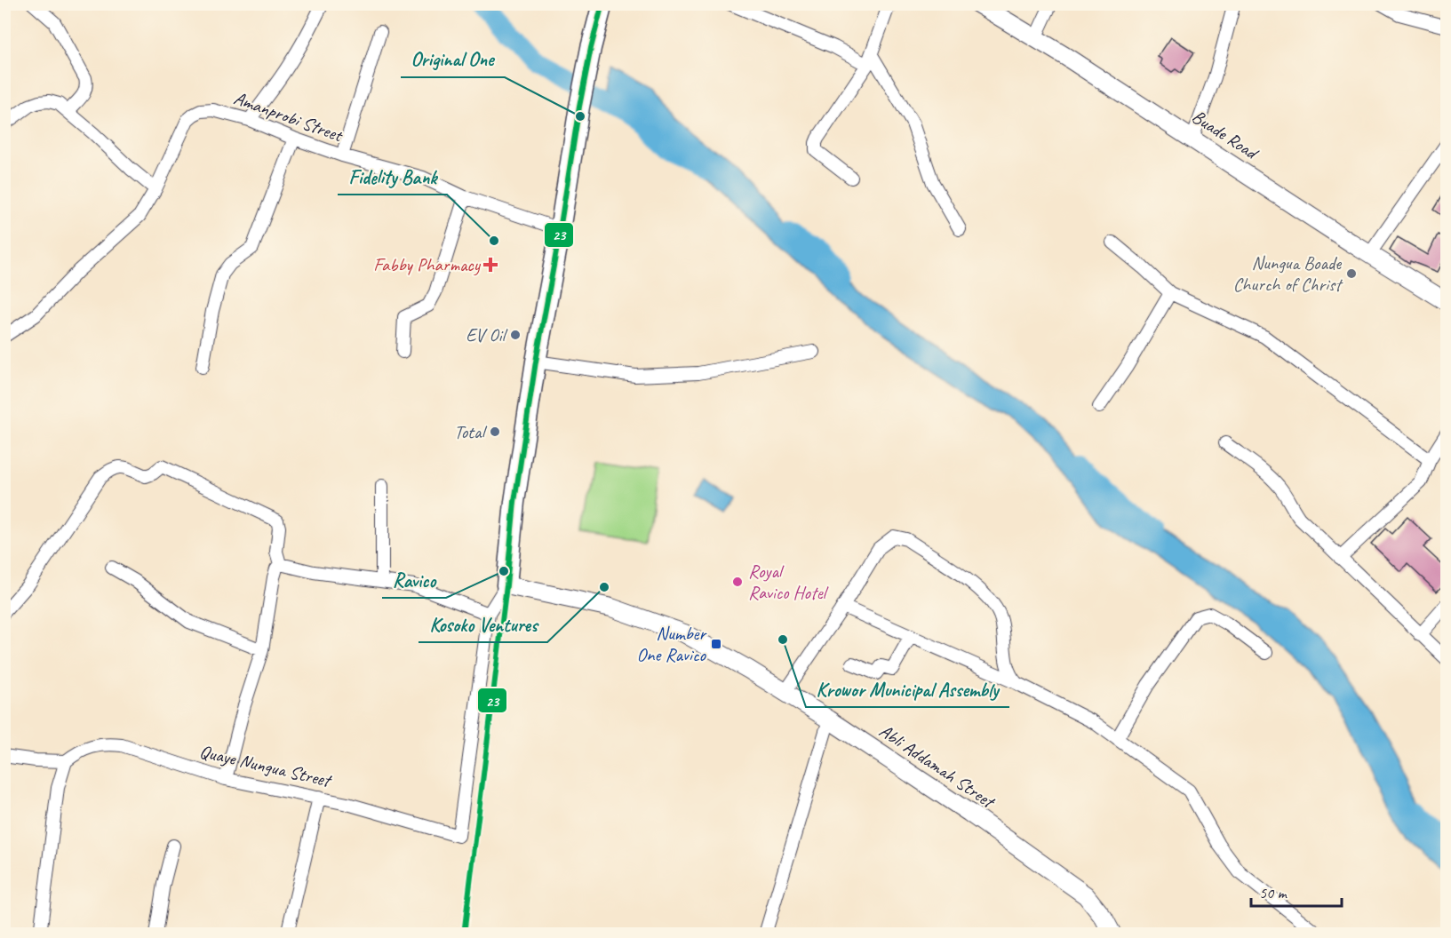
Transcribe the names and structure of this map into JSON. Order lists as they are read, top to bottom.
{
  "streets": {
    "street": [
      "Amanprobi Street",
      "Buade Road",
      "Quaye Nungua Street",
      "Abli Addamah Street"
    ]
  },
  "places": {
    "other": [
      "Original One",
      "Fidelity Bank",
      "Nungua Boade Church of Christ",
      "EV Oil",
      "Total",
      "Ravico",
      "Royal Ravico Hotel",
      "Kosoko Ventures",
      "Krowor Municipal Assembly"
    ],
    "health": ["Fabby Pharmacy"],
    "transit": ["Number One Ravico"]
  },
  "lines": ["transit line 23"],
  "scale_bar": "50 m"
}
